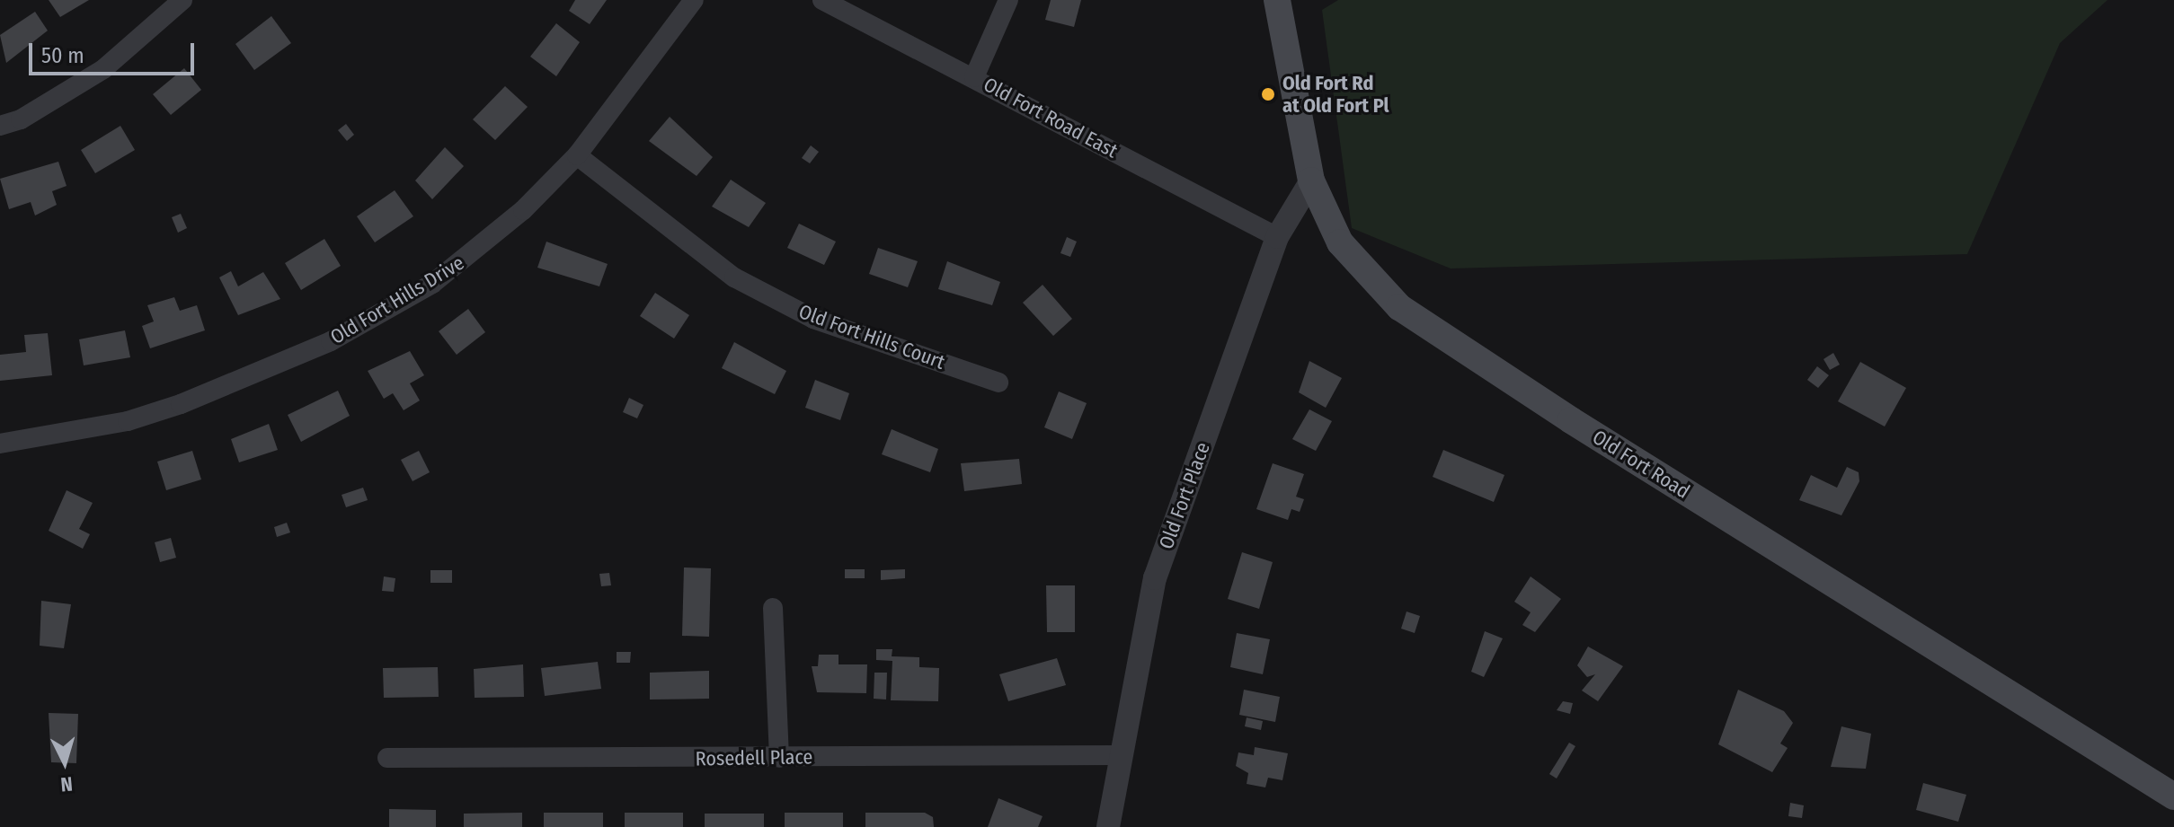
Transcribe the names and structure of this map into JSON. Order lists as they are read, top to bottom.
{
  "streets": {
    "main road": ["Old Fort Road"],
    "street": [
      "Old Fort Road East",
      "Old Fort Hills Drive",
      "Old Fort Hills Court",
      "Old Fort Place",
      "Rosedell Place"
    ]
  },
  "crossings": [
    ["Old Fort Road East", "Old Fort Place"],
    ["Old Fort Hills Drive", "Old Fort Hills Court"],
    ["Old Fort Road", "Old Fort Place"],
    ["Old Fort Place", "Rosedell Place"]
  ],
  "places": ["Old Fort Rd at Old Fort Pl"],
  "scale_bar": "50 m",
  "north": "bottom"
}
